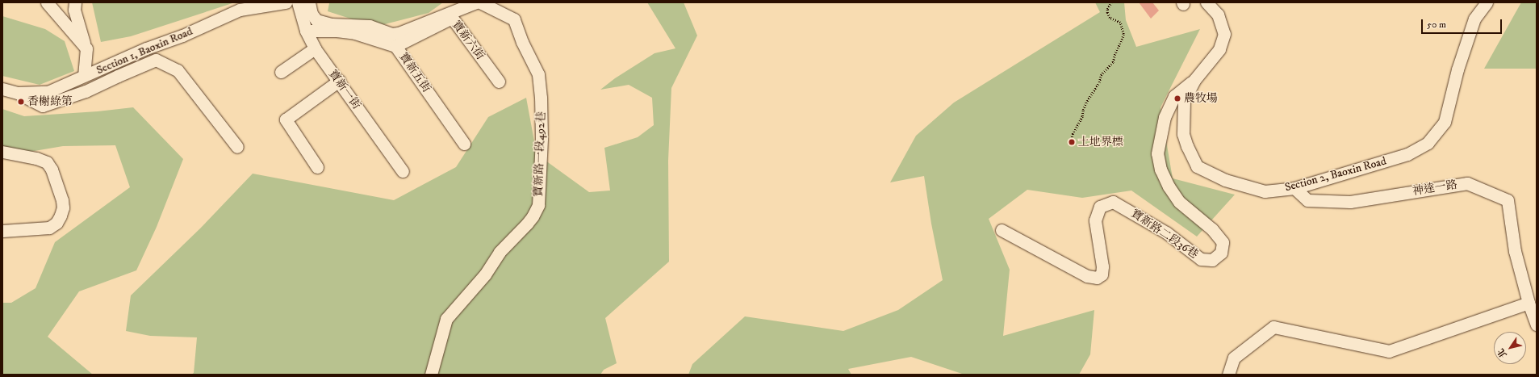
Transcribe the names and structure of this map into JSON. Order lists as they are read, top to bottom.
{
  "streets": {
    "street": [
      "寶新六街",
      "Section 1, Baoxin Road",
      "寶新五街",
      "寶新一街",
      "寶新路一段492巷",
      "Section 2, Baoxin Road",
      "神達一路",
      "寶新路二段36巷"
    ]
  },
  "crossings": [
    ["寶新六街", "寶新五街"],
    ["寶新五街", "寶新一街"],
    ["Section 2, Baoxin Road", "神達一路"],
    ["Section 2, Baoxin Road", "寶新路二段36巷"]
  ],
  "places": ["農牧場", "香榭綠第", "土地界標"],
  "scale_bar": "50 m",
  "north": "bottom left"
}
